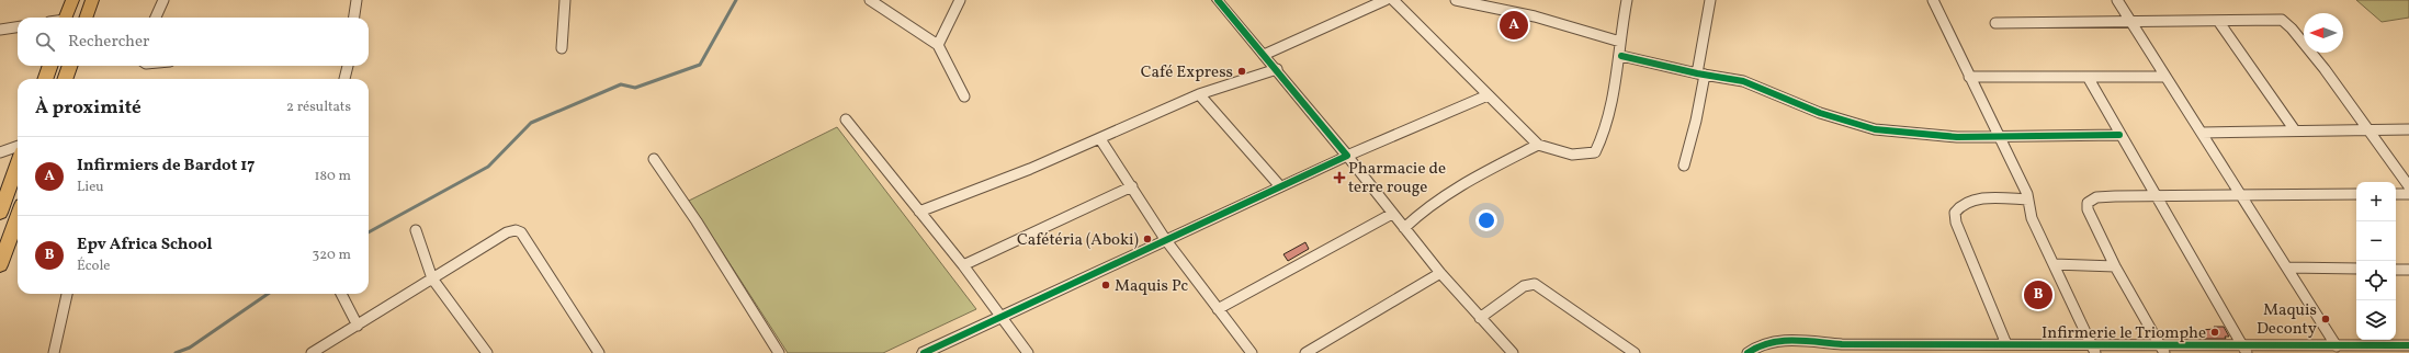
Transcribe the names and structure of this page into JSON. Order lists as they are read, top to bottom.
{
  "places": {
    "other": [
      "Café Express",
      "Cafétéria (Aboki)",
      "Maquis Pc",
      "Maquis Deconty",
      "Infirmerie le Triomphe"
    ],
    "health": ["Pharmacie de terre rouge"]
  },
  "north": "left",
  "page": {
    "pins": ["A", "B"],
    "search": "Rechercher",
    "heading": ["À proximité", "2 résultats"],
    "list": [
      {
        "mark": "A",
        "name": "Infirmiers de Bardot 17",
        "note": "Lieu",
        "value": "180 m"
      },
      {
        "mark": "B",
        "name": "Epv Africa School",
        "note": "École",
        "value": "320 m"
      }
    ],
    "map_buttons": ["+", "−"]
  }
}
